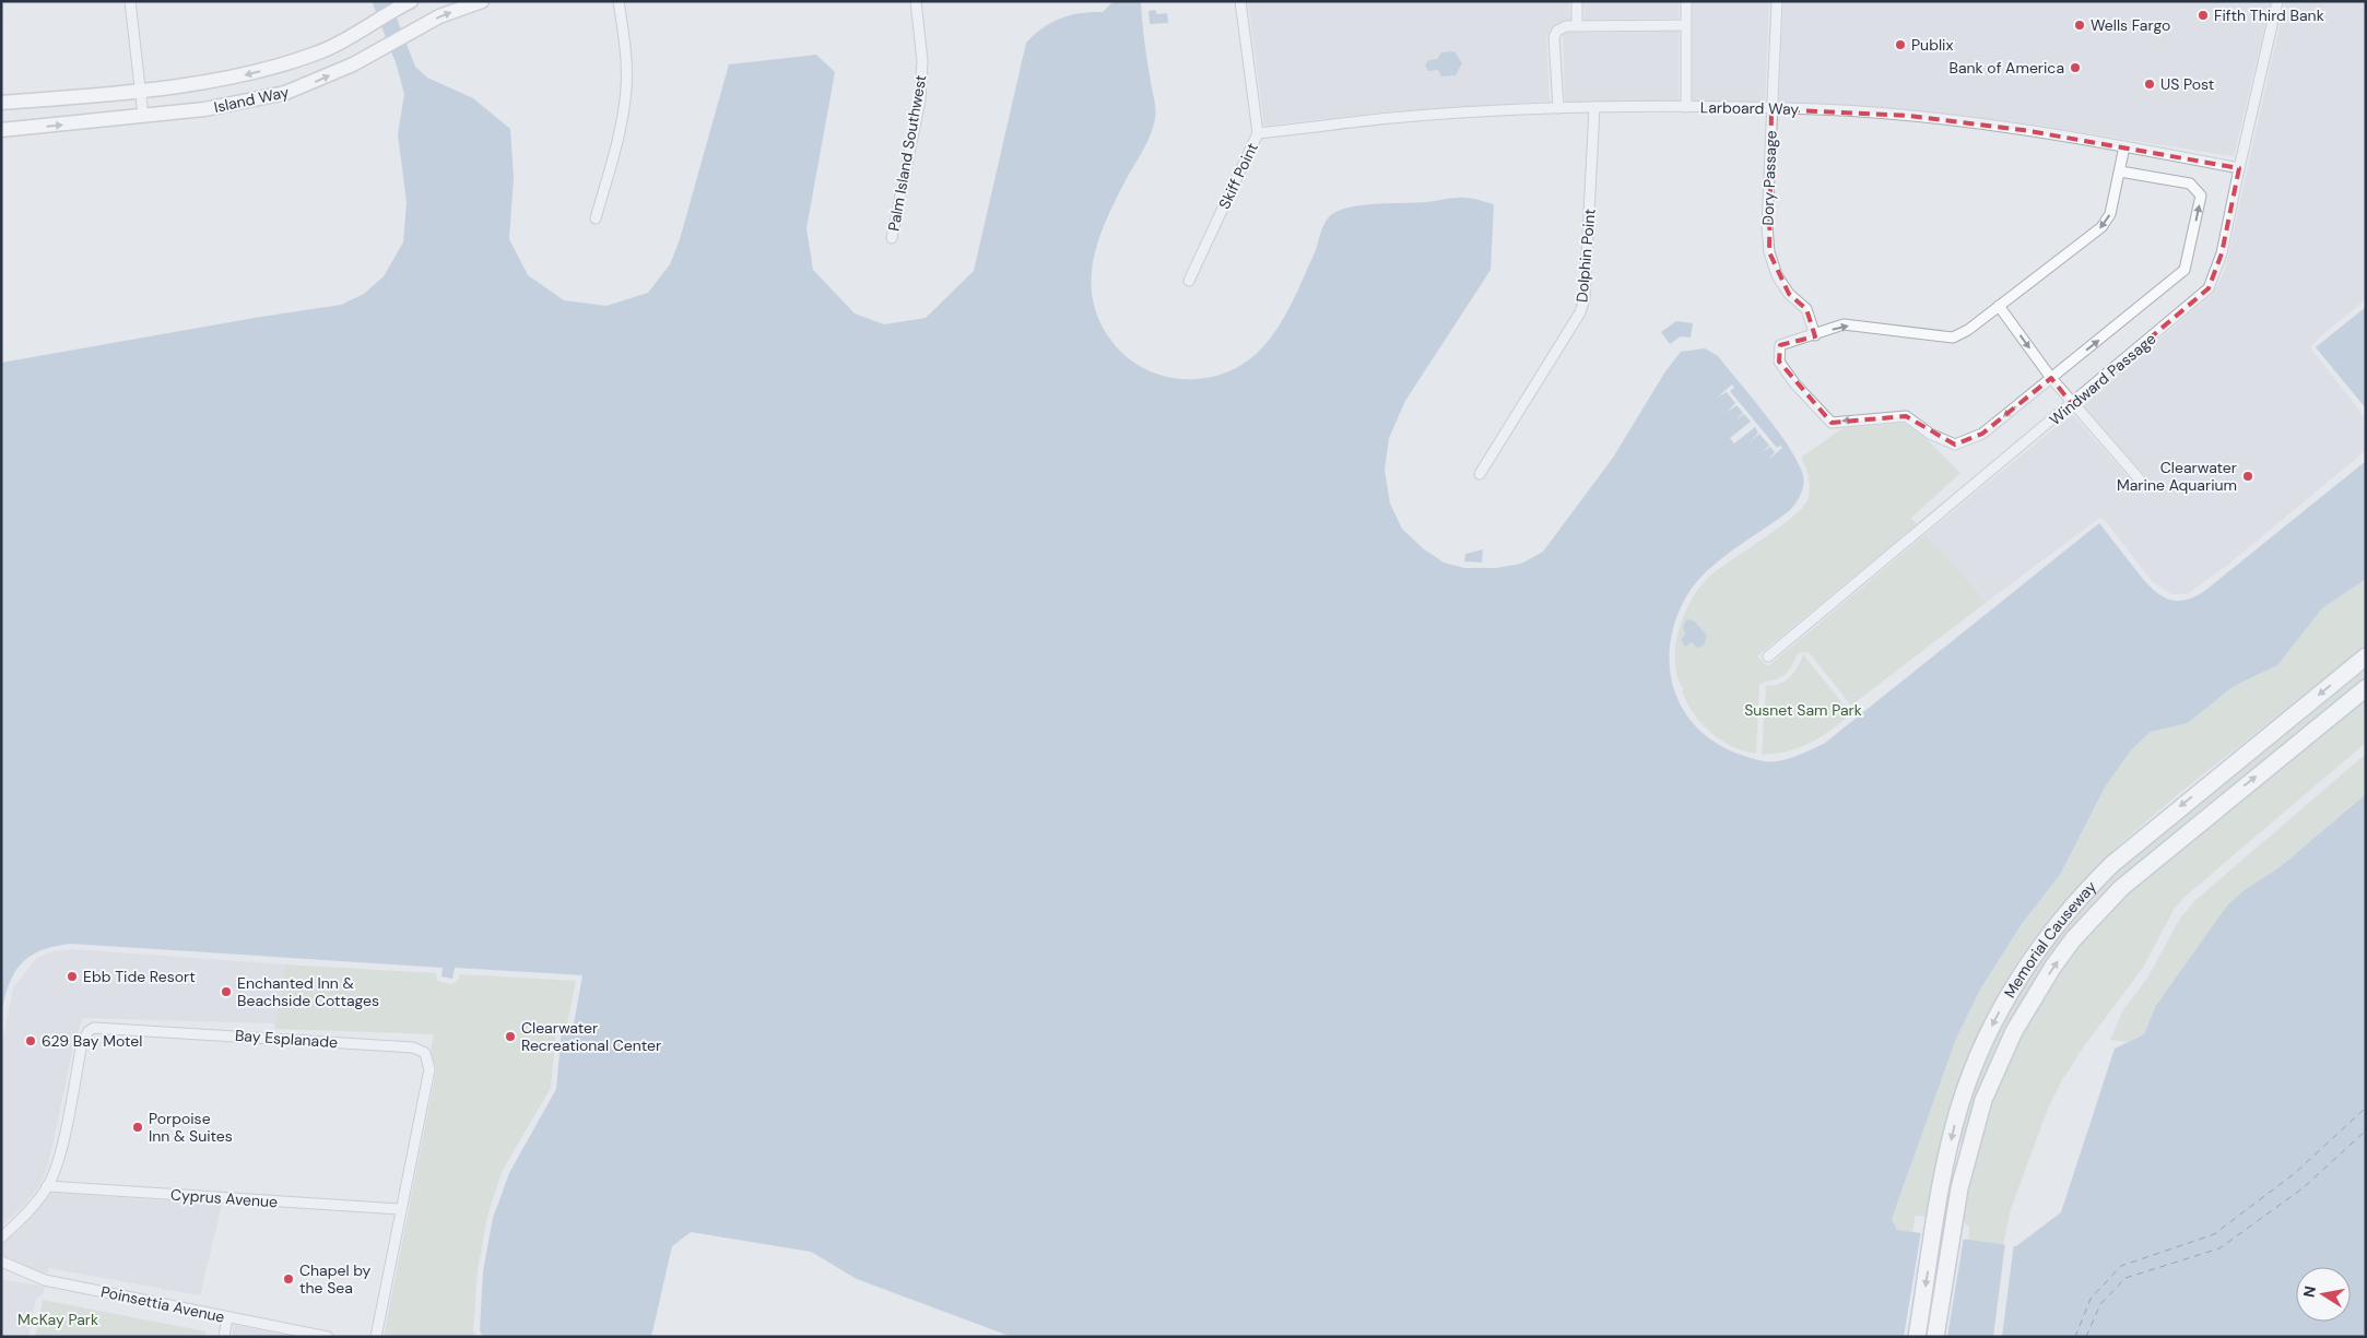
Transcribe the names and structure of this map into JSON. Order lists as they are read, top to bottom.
{
  "streets": {
    "main road": ["Memorial Causeway"],
    "street": [
      "Island Way",
      "Larboard Way",
      "Palm Island Southwest",
      "Skiff Point",
      "Dory Passage",
      "Dolphin Point",
      "Windward Passage",
      "Bay Esplanade",
      "Cyprus Avenue",
      "Poinsettia Avenue"
    ]
  },
  "crossings": [
    ["Larboard Way", "Skiff Point"],
    ["Larboard Way", "Dory Passage"],
    ["Larboard Way", "Dolphin Point"],
    ["Larboard Way", "Windward Passage"],
    ["Bay Esplanade", "Cyprus Avenue"]
  ],
  "parks": ["Susnet Sam Park", "McKay Park"],
  "places": [
    "Fifth Third Bank",
    "Wells Fargo",
    "Publix",
    "Bank of America",
    "US Post",
    "Clearwater Marine Aquarium",
    "Ebb Tide Resort",
    "Enchanted Inn & Beachside Cottages",
    "Clearwater Recreational Center",
    "629 Bay Motel",
    "Porpoise Inn & Suites",
    "Chapel by the Sea"
  ],
  "north": "left"
}
